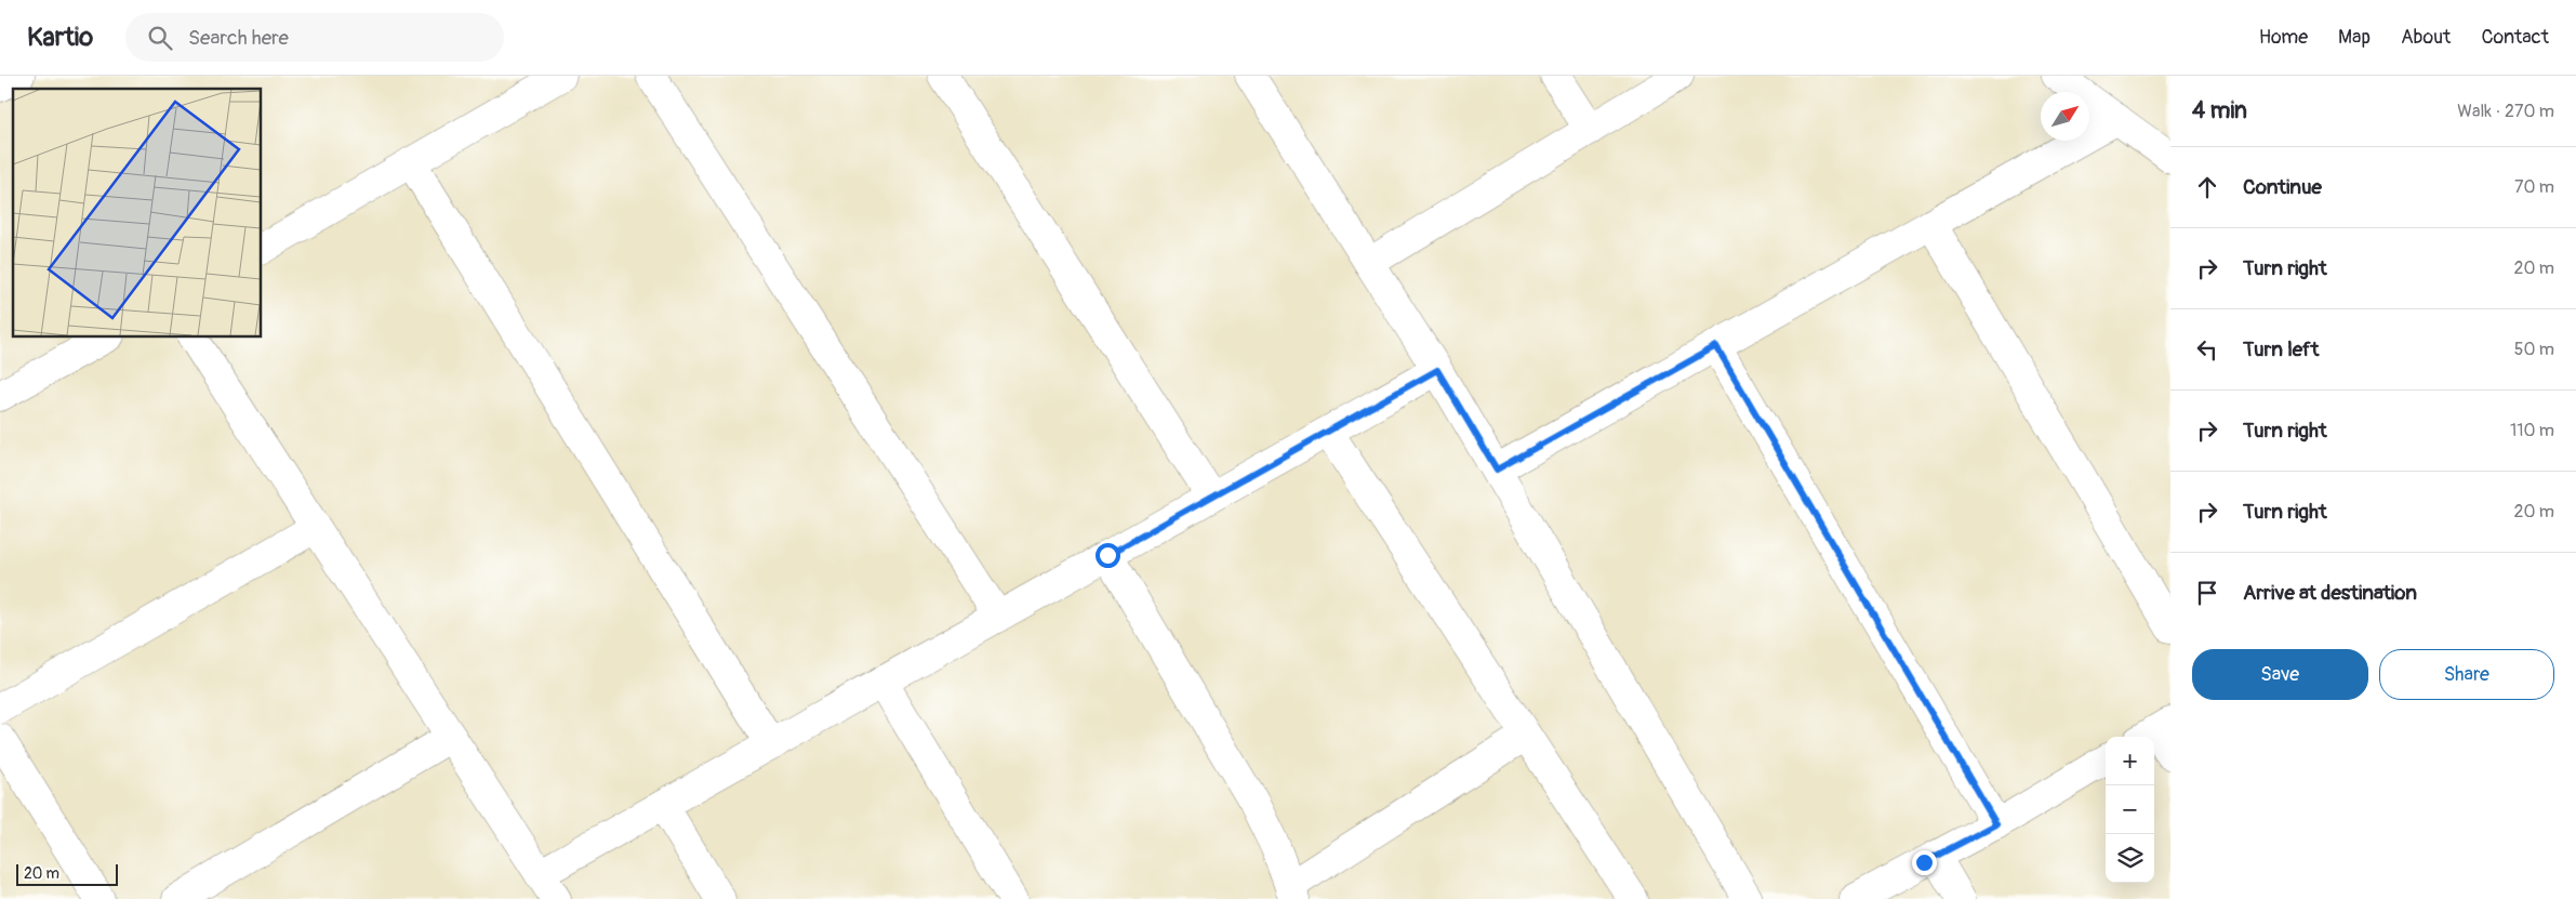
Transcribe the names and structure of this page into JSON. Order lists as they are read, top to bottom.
{
  "scale_bar": "20 m",
  "north": "top right",
  "page": {
    "header": "Kartio",
    "search": "Search here",
    "nav": [
      "Home",
      "Map",
      "About",
      "Contact"
    ],
    "heading": ["4 min", "Walk · 270 m"],
    "list": [
      ["Continue", "70 m"],
      ["Turn right", "20 m"],
      ["Turn left", "50 m"],
      ["Turn right", "110 m"],
      ["Turn right", "20 m"],
      "Arrive at destination"
    ],
    "buttons": ["Save", "Share"],
    "map_buttons": ["+", "−"],
    "scale": "20 m"
  }
}
